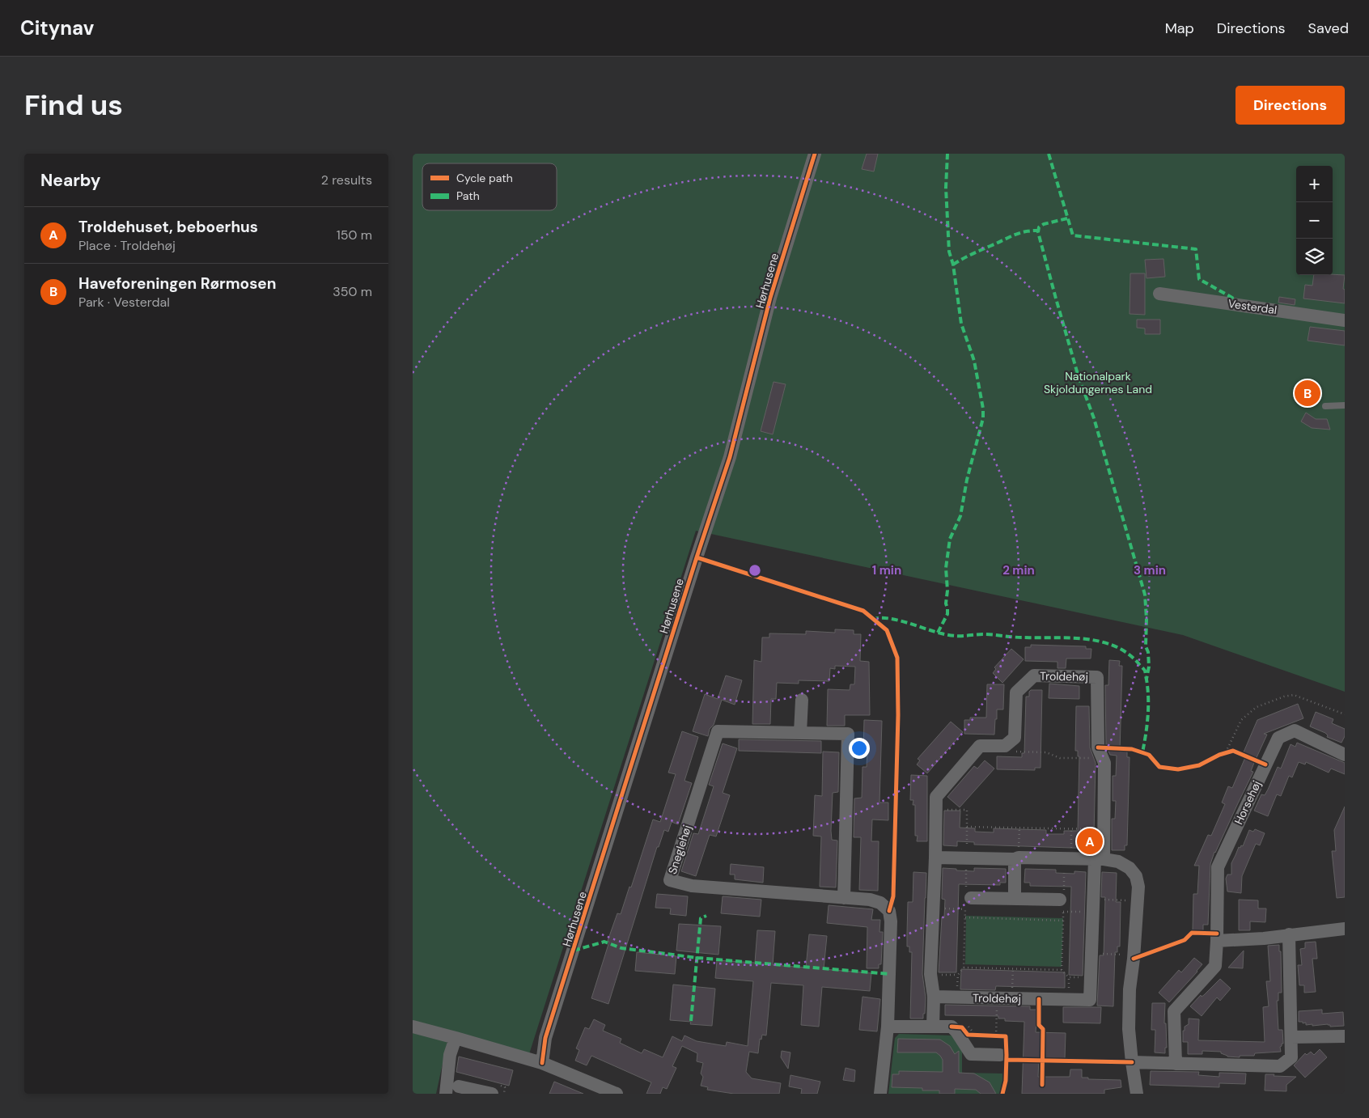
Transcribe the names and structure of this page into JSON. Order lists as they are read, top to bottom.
{
  "streets": {
    "street": [
      "Hørhusene",
      "Vesterdal",
      "Troldehøj",
      "Horsehøj",
      "Sneglehøj"
    ]
  },
  "parks": ["Nationalpark Skjoldungernes Land"],
  "legend": ["Cycle path", "Path"],
  "page": {
    "header": "Citynav",
    "nav": ["Map", "Directions", "Saved"],
    "buttons": "Directions",
    "title": "Find us",
    "heading": ["Nearby", "2 results"],
    "map_buttons": ["+", "−"],
    "list": [
      {
        "mark": "A",
        "name": "Troldehuset, beboerhus",
        "note": "Place · Troldehøj",
        "value": "150 m"
      },
      {
        "mark": "B",
        "name": "Haveforeningen Rørmosen",
        "note": "Park · Vesterdal",
        "value": "350 m"
      }
    ],
    "pins": ["B", "A"]
  },
  "rings": ["1 min", "2 min", "3 min"]
}
